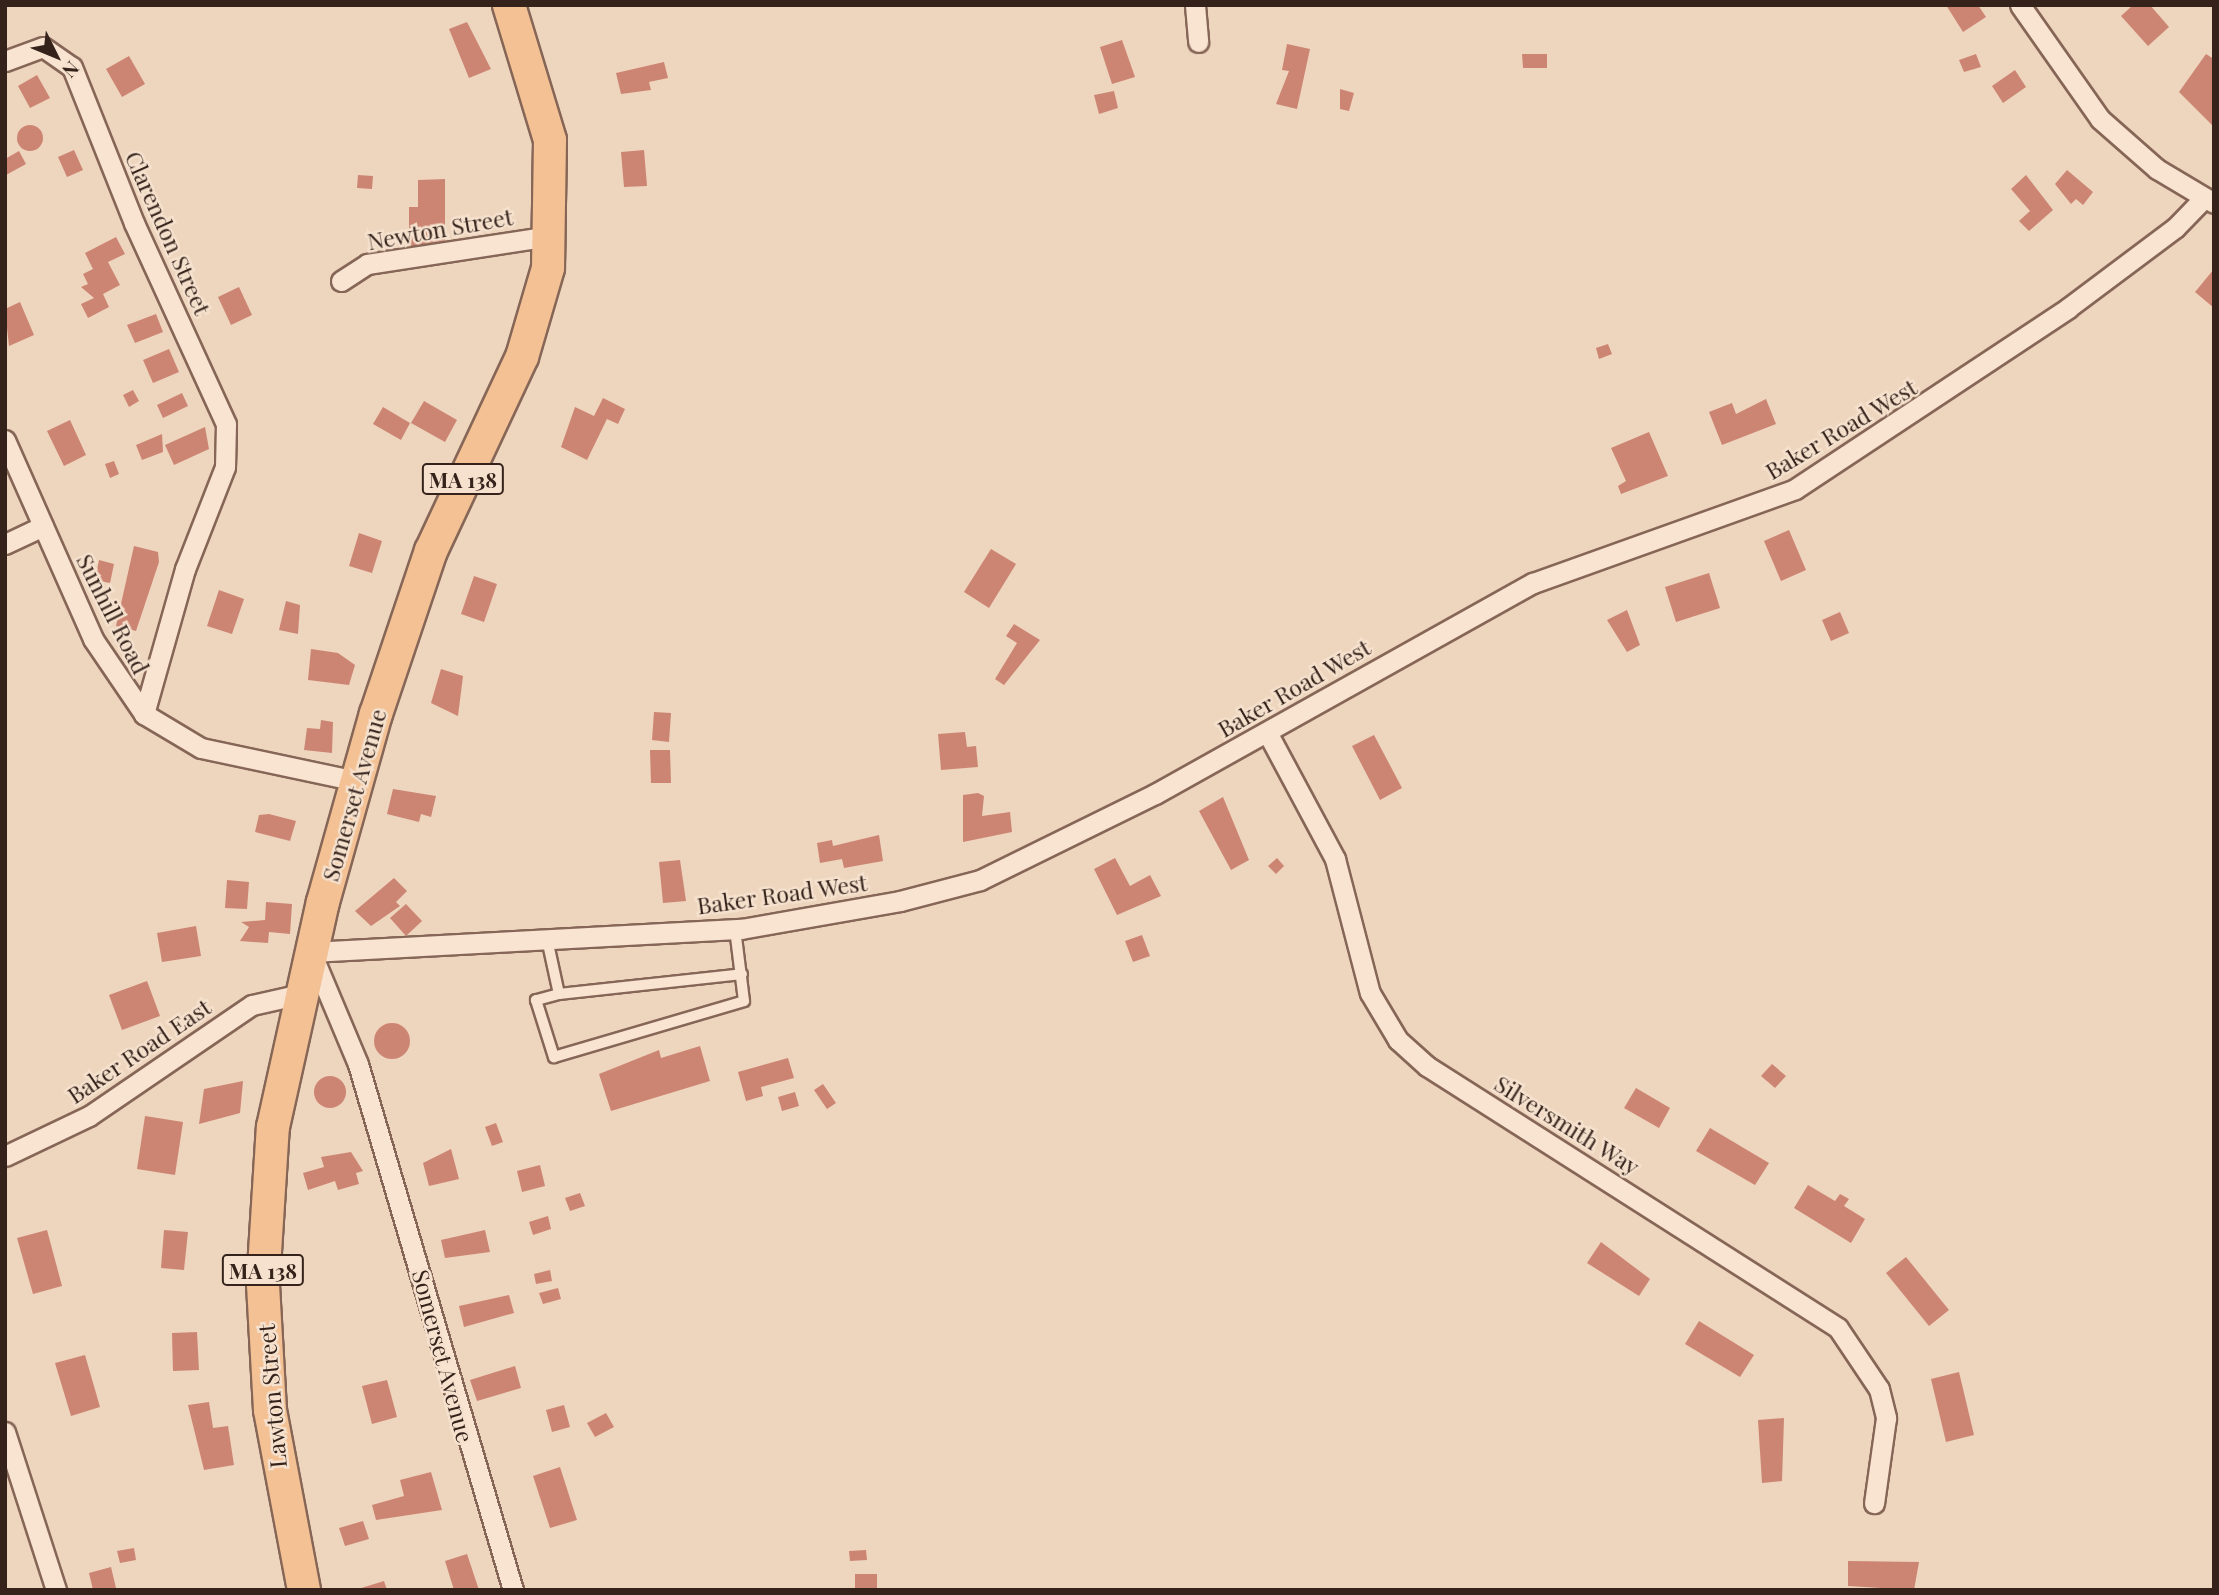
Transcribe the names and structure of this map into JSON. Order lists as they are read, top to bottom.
{
  "streets": {
    "main road": ["MA 138", "Somerset Avenue", "Lawton Street"],
    "street": [
      "Newton Street",
      "Clarendon Street",
      "Baker Road West",
      "Sunhill Road",
      "Baker Road East",
      "Silversmith Way"
    ]
  },
  "crossings": [
    ["Newton Street", "Somerset Avenue"],
    ["Clarendon Street", "Sunhill Road"],
    ["Baker Road West", "Somerset Avenue"],
    ["Baker Road West", "Silversmith Way"],
    ["Baker Road West", "Lawton Street"],
    ["Sunhill Road", "Somerset Avenue"],
    ["Somerset Avenue", "Lawton Street"],
    ["Baker Road East", "Lawton Street"]
  ],
  "north": "bottom right"
}
